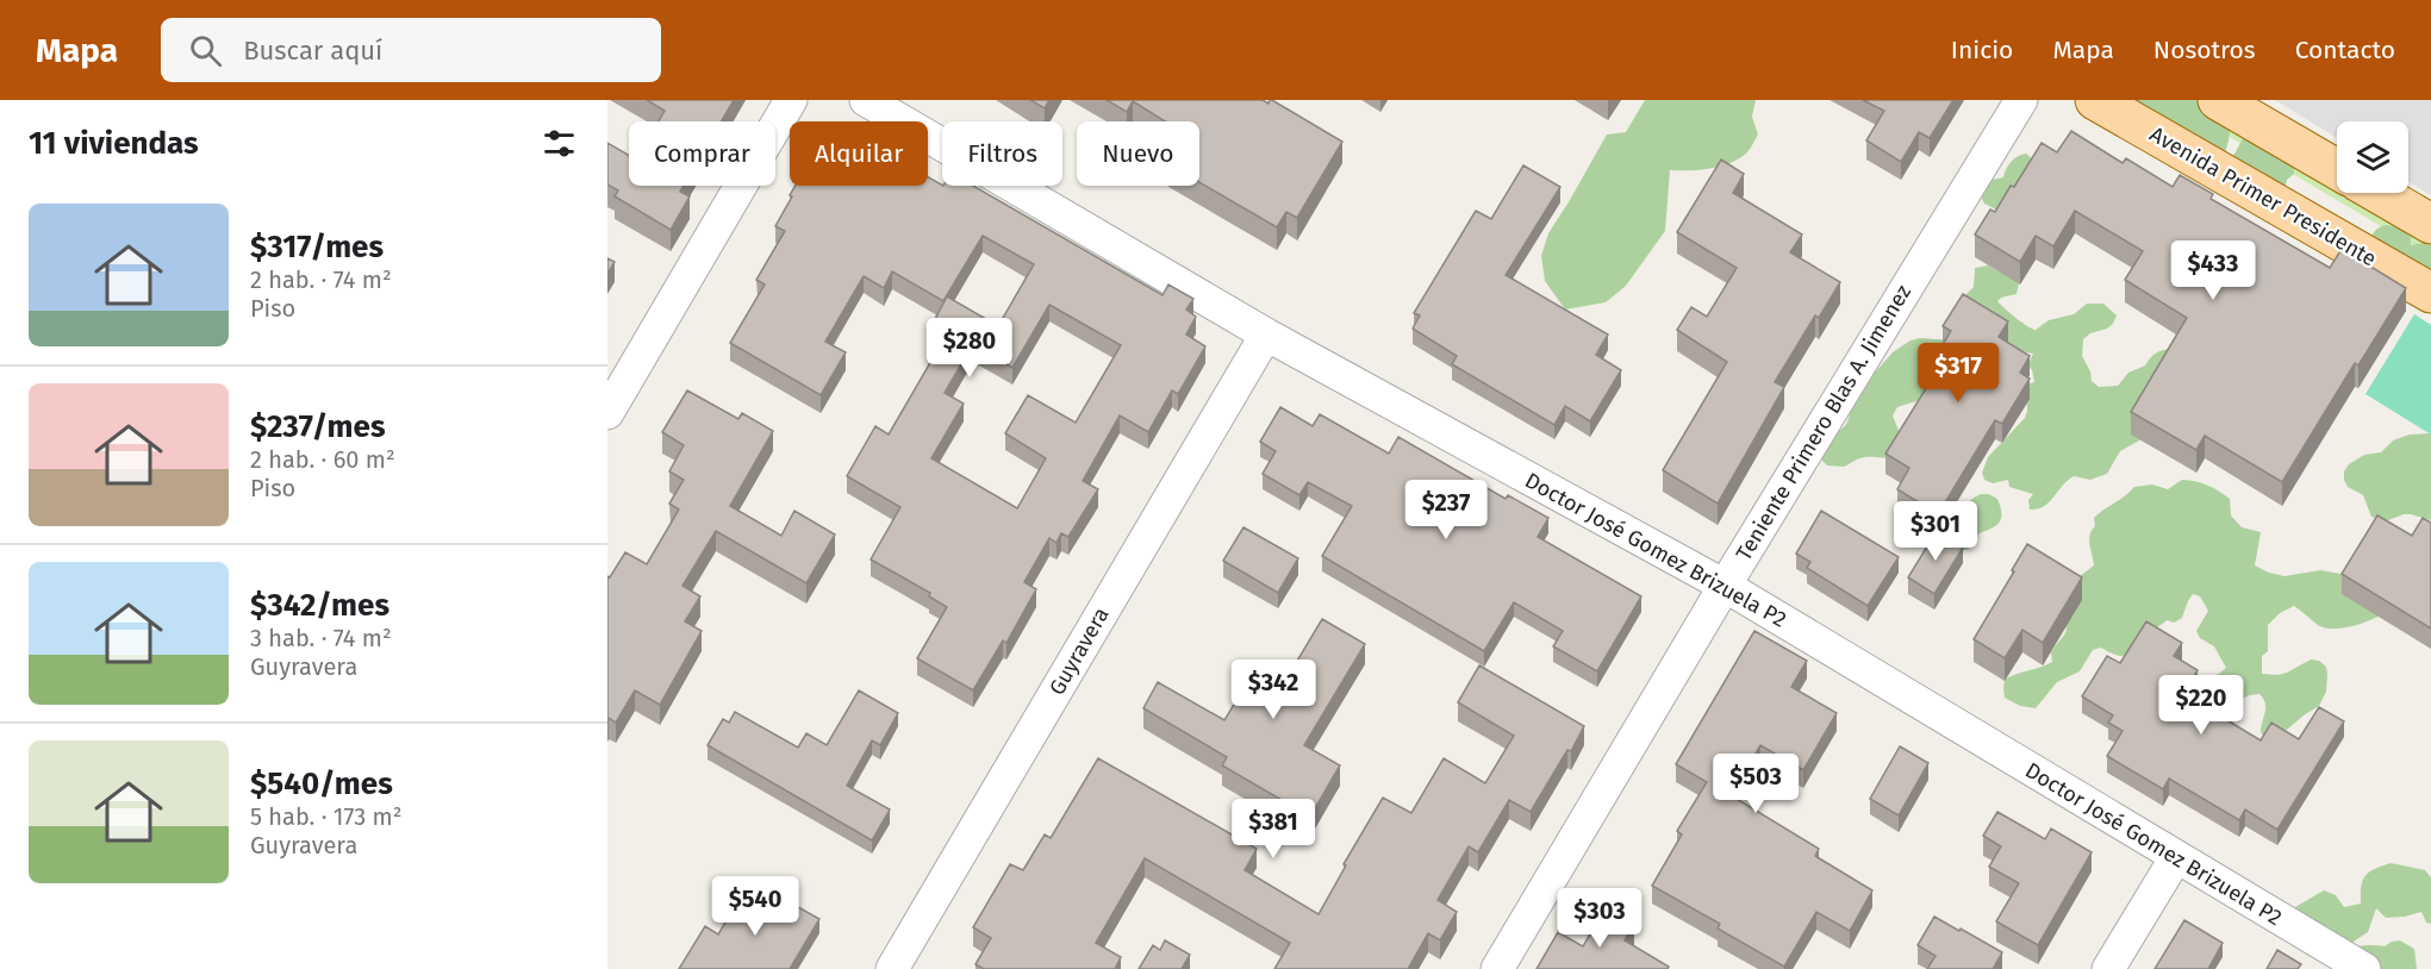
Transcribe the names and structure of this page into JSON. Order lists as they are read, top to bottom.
{
  "streets": {
    "main road": ["Avenida Primer Presidente"],
    "street": ["Teniente Primero Blas A. Jimenez", "Doctor José Gomez Brizuela P2", "Guyravera"]
  },
  "crossings": [
    ["Teniente Primero Blas A. Jimenez", "Doctor José Gomez Brizuela P2"],
    ["Doctor José Gomez Brizuela P2", "Guyravera"]
  ],
  "page": {
    "header": "Mapa",
    "search": "Buscar aquí",
    "nav": [
      "Inicio",
      "Mapa",
      "Nosotros",
      "Contacto"
    ],
    "heading": "11 viviendas",
    "chip": [
      "Comprar",
      "Alquilar",
      "Filtros",
      "Nuevo"
    ],
    "list": [
      {
        "name": "$317/mes",
        "note": "2 hab. · 74 m² · Piso"
      },
      {
        "name": "$237/mes",
        "note": "2 hab. · 60 m² · Piso"
      },
      {
        "name": "$342/mes",
        "note": "3 hab. · 74 m² · Guyravera"
      },
      {
        "name": "$540/mes",
        "note": "5 hab. · 173 m² · Guyravera"
      }
    ],
    "price": [
      "$433",
      "$280",
      "$317",
      "$237",
      "$301",
      "$342",
      "$220",
      "$503",
      "$381",
      "$540",
      "$303"
    ]
  }
}
